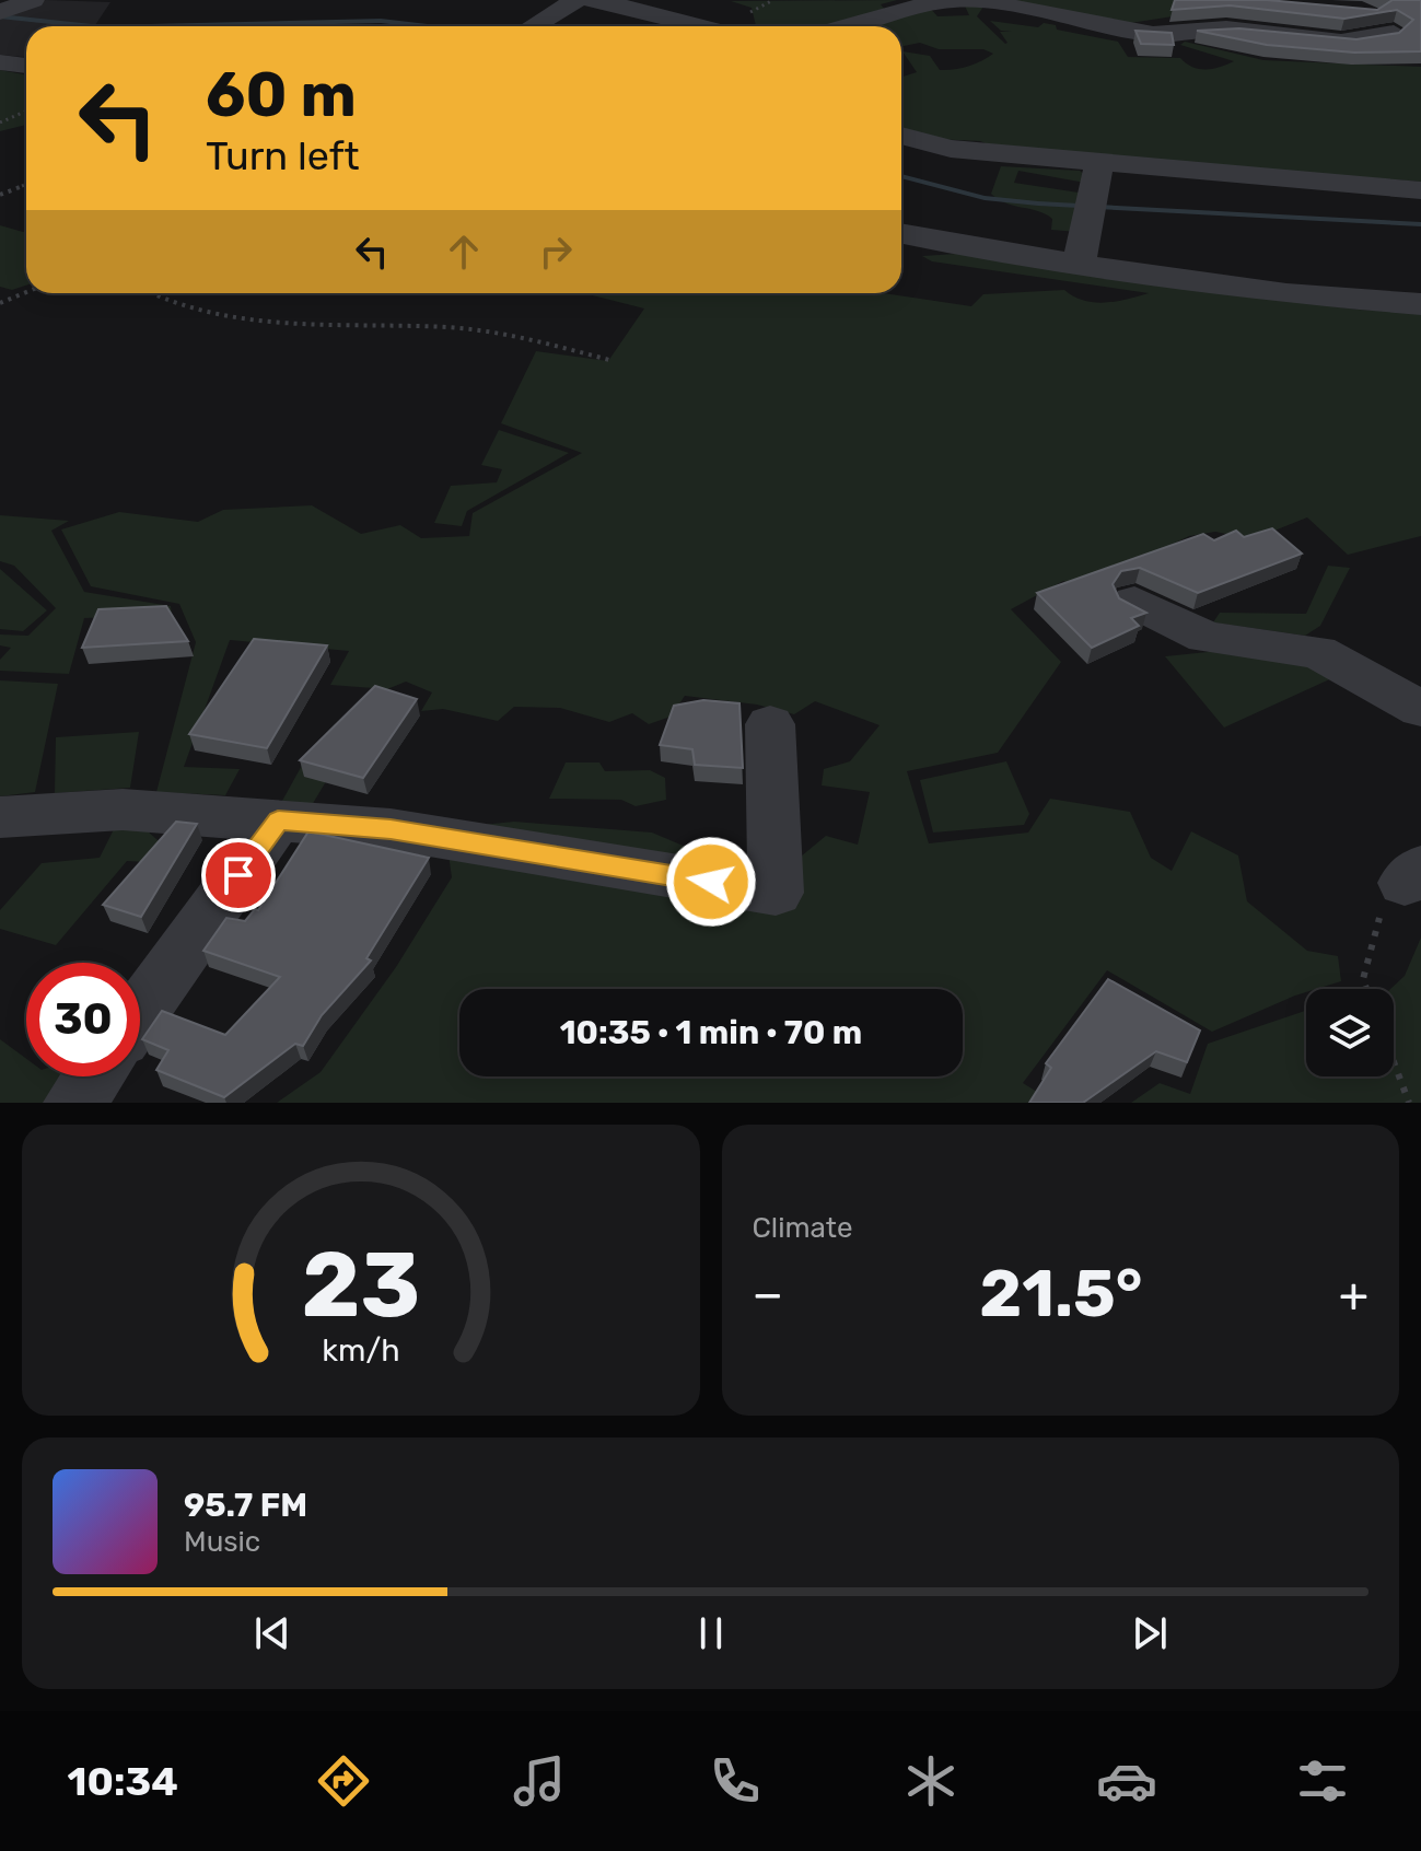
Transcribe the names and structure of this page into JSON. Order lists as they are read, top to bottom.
{
  "page": {
    "turn": ["60 m", "Turn left"],
    "limit": "30",
    "trip": "10:35 · 1 min · 70 m",
    "tile": "Climate",
    "heat": ["−", "21.5°", "+"],
    "song": ["95.7 FM", "Music"],
    "tabs": "10:34",
    "gauge": ["23", "km/h"]
  }
}
